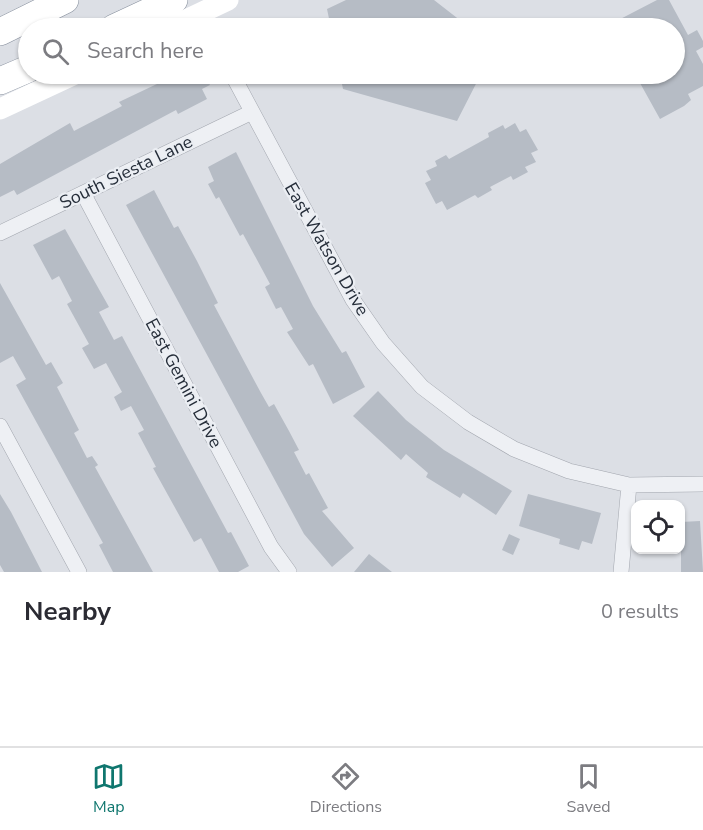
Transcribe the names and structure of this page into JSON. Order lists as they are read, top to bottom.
{
  "streets": {
    "street": ["South Siesta Lane", "East Watson Drive", "East Gemini Drive"]
  },
  "crossings": [
    ["South Siesta Lane", "East Watson Drive"],
    ["South Siesta Lane", "East Gemini Drive"]
  ],
  "page": {
    "search": "Search here",
    "heading": ["Nearby", "0 results"],
    "nav": ["Map", "Directions", "Saved"]
  }
}
